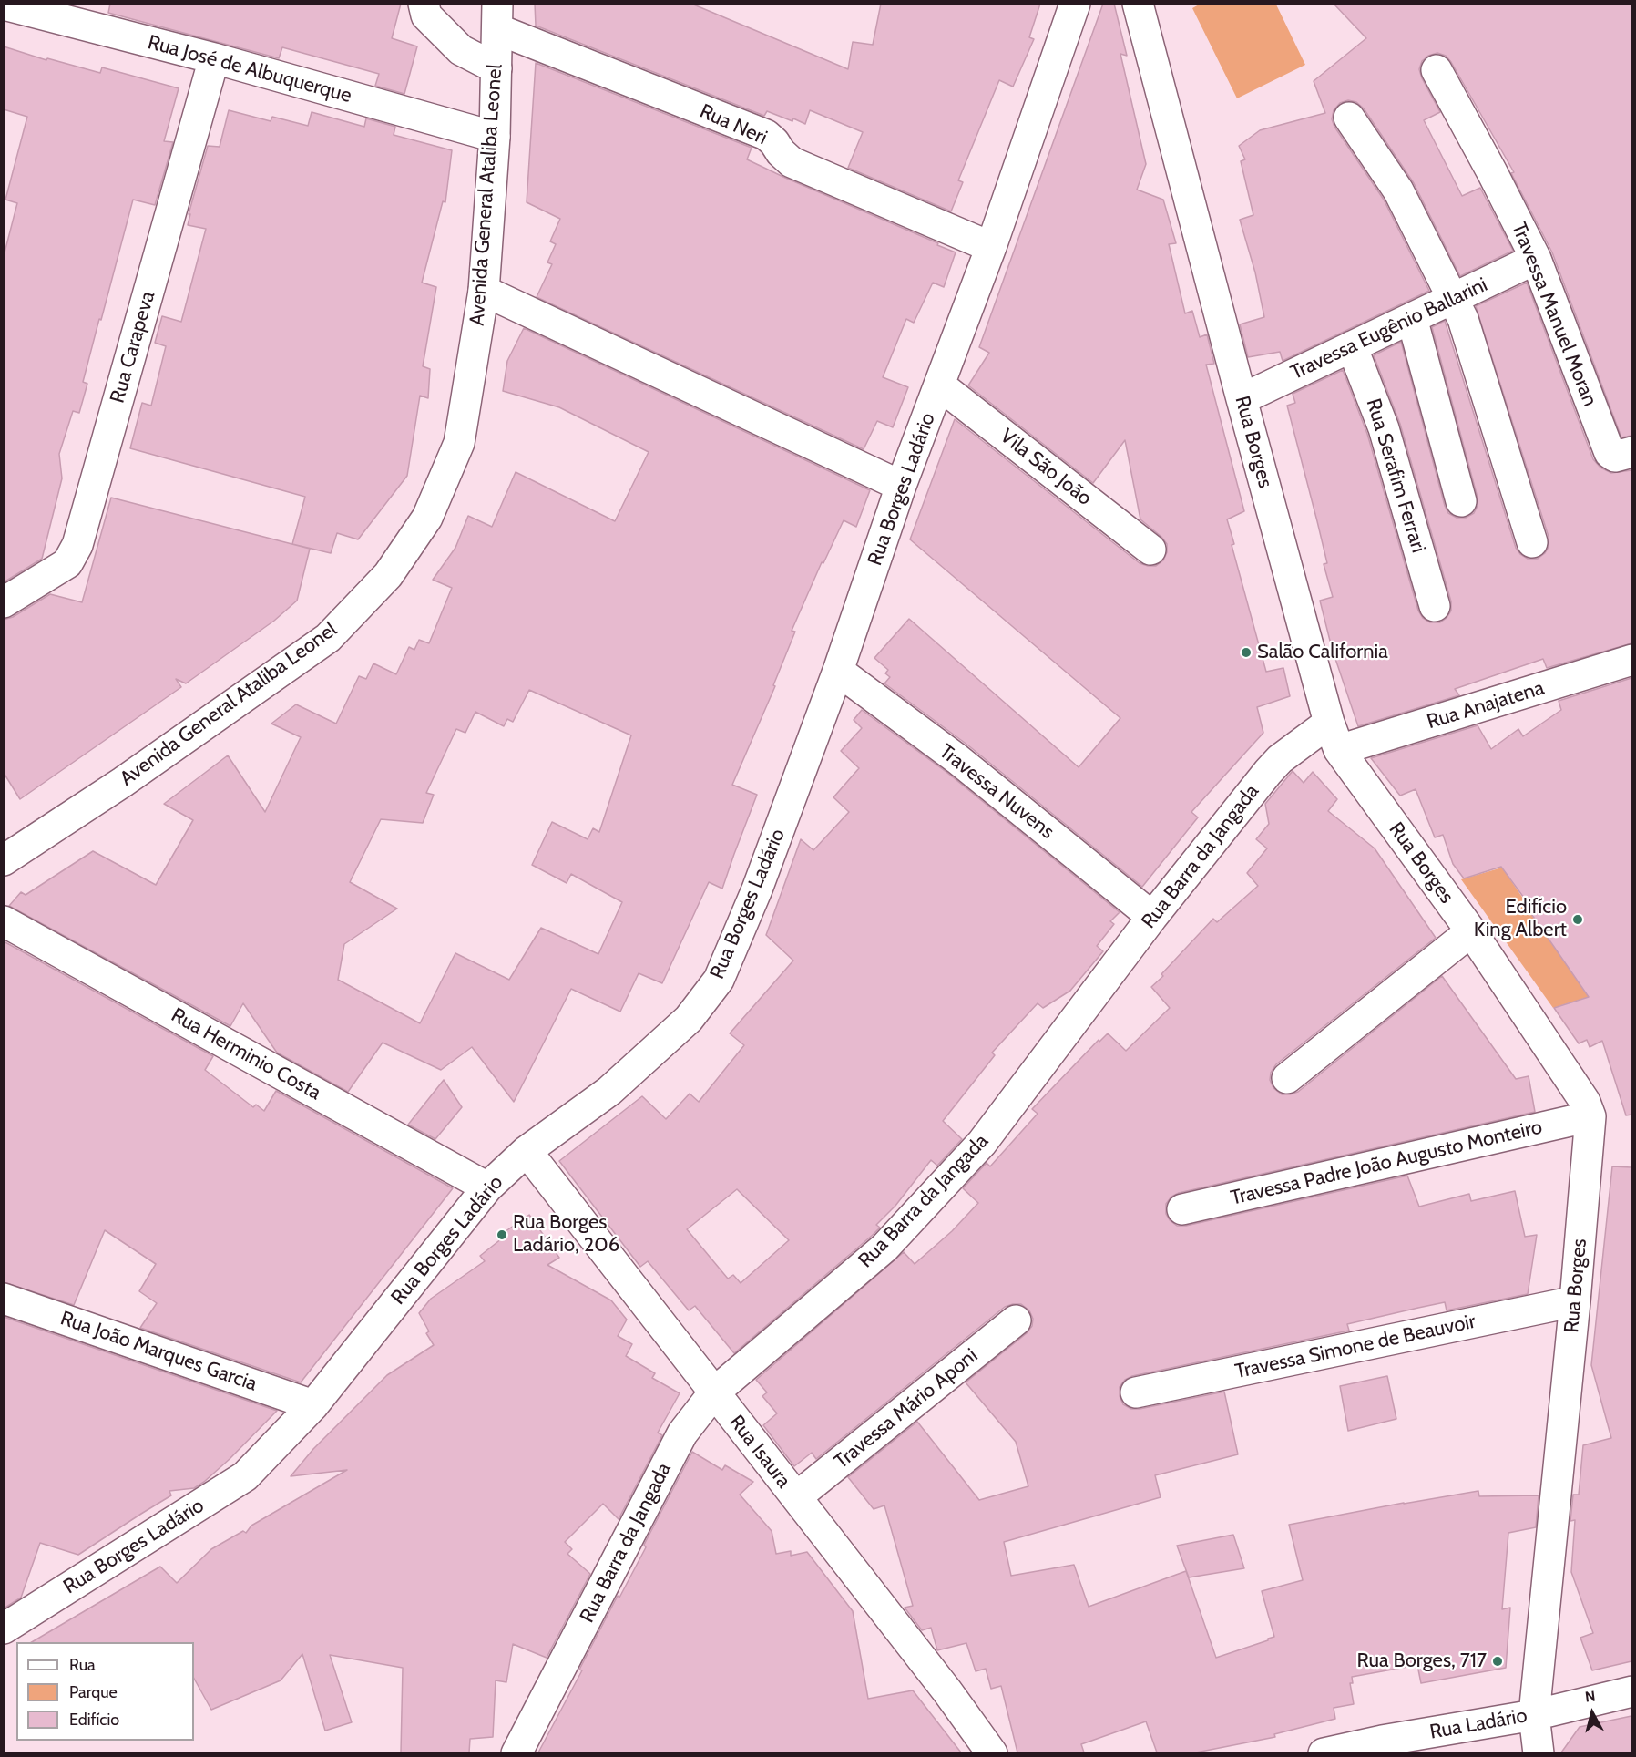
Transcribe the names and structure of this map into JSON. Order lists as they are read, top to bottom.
{
  "streets": {
    "street": [
      "Rua José de Albuquerque",
      "Rua Neri",
      "Avenida General Ataliba Leonel",
      "Travessa Manuel Moran",
      "Travessa Eugênio Ballarini",
      "Rua Carapeva",
      "Rua Borges",
      "Vila São João",
      "Rua Serafim Ferrari",
      "Rua Borges Ladário",
      "Rua Anajatena",
      "Travessa Nuvens",
      "Rua Barra da Jangada",
      "Rua Herminio Costa",
      "Travessa Padre João Augusto Monteiro",
      "Travessa Simone de Beauvoir",
      "Rua João Marques Garcia",
      "Travessa Mário Aponi",
      "Rua Isaura",
      "Rua Ladário"
    ]
  },
  "crossings": [
    ["Rua José de Albuquerque", "Avenida General Ataliba Leonel"],
    ["Rua José de Albuquerque", "Rua Carapeva"],
    ["Rua Neri", "Avenida General Ataliba Leonel"],
    ["Rua Neri", "Rua Borges Ladário"],
    ["Travessa Manuel Moran", "Travessa Eugênio Ballarini"],
    ["Travessa Eugênio Ballarini", "Rua Borges"],
    ["Travessa Eugênio Ballarini", "Rua Serafim Ferrari"],
    ["Rua Borges", "Rua Anajatena"],
    ["Rua Borges", "Rua Barra da Jangada"],
    ["Rua Borges", "Travessa Padre João Augusto Monteiro"],
    ["Rua Borges", "Travessa Simone de Beauvoir"],
    ["Rua Borges", "Rua Ladário"],
    ["Vila São João", "Rua Borges Ladário"],
    ["Rua Borges Ladário", "Travessa Nuvens"],
    ["Rua Borges Ladário", "Rua Herminio Costa"],
    ["Rua Borges Ladário", "Rua João Marques Garcia"],
    ["Rua Borges Ladário", "Rua Isaura"],
    ["Travessa Nuvens", "Rua Barra da Jangada"],
    ["Rua Barra da Jangada", "Rua Isaura"],
    ["Travessa Mário Aponi", "Rua Isaura"]
  ],
  "places": [
    "Salão California",
    "Edifício King Albert",
    "Rua Borges Ladário, 206",
    "Rua Borges, 717"
  ],
  "legend": ["Rua", "Parque", "Edifício"],
  "north": "top"
}
